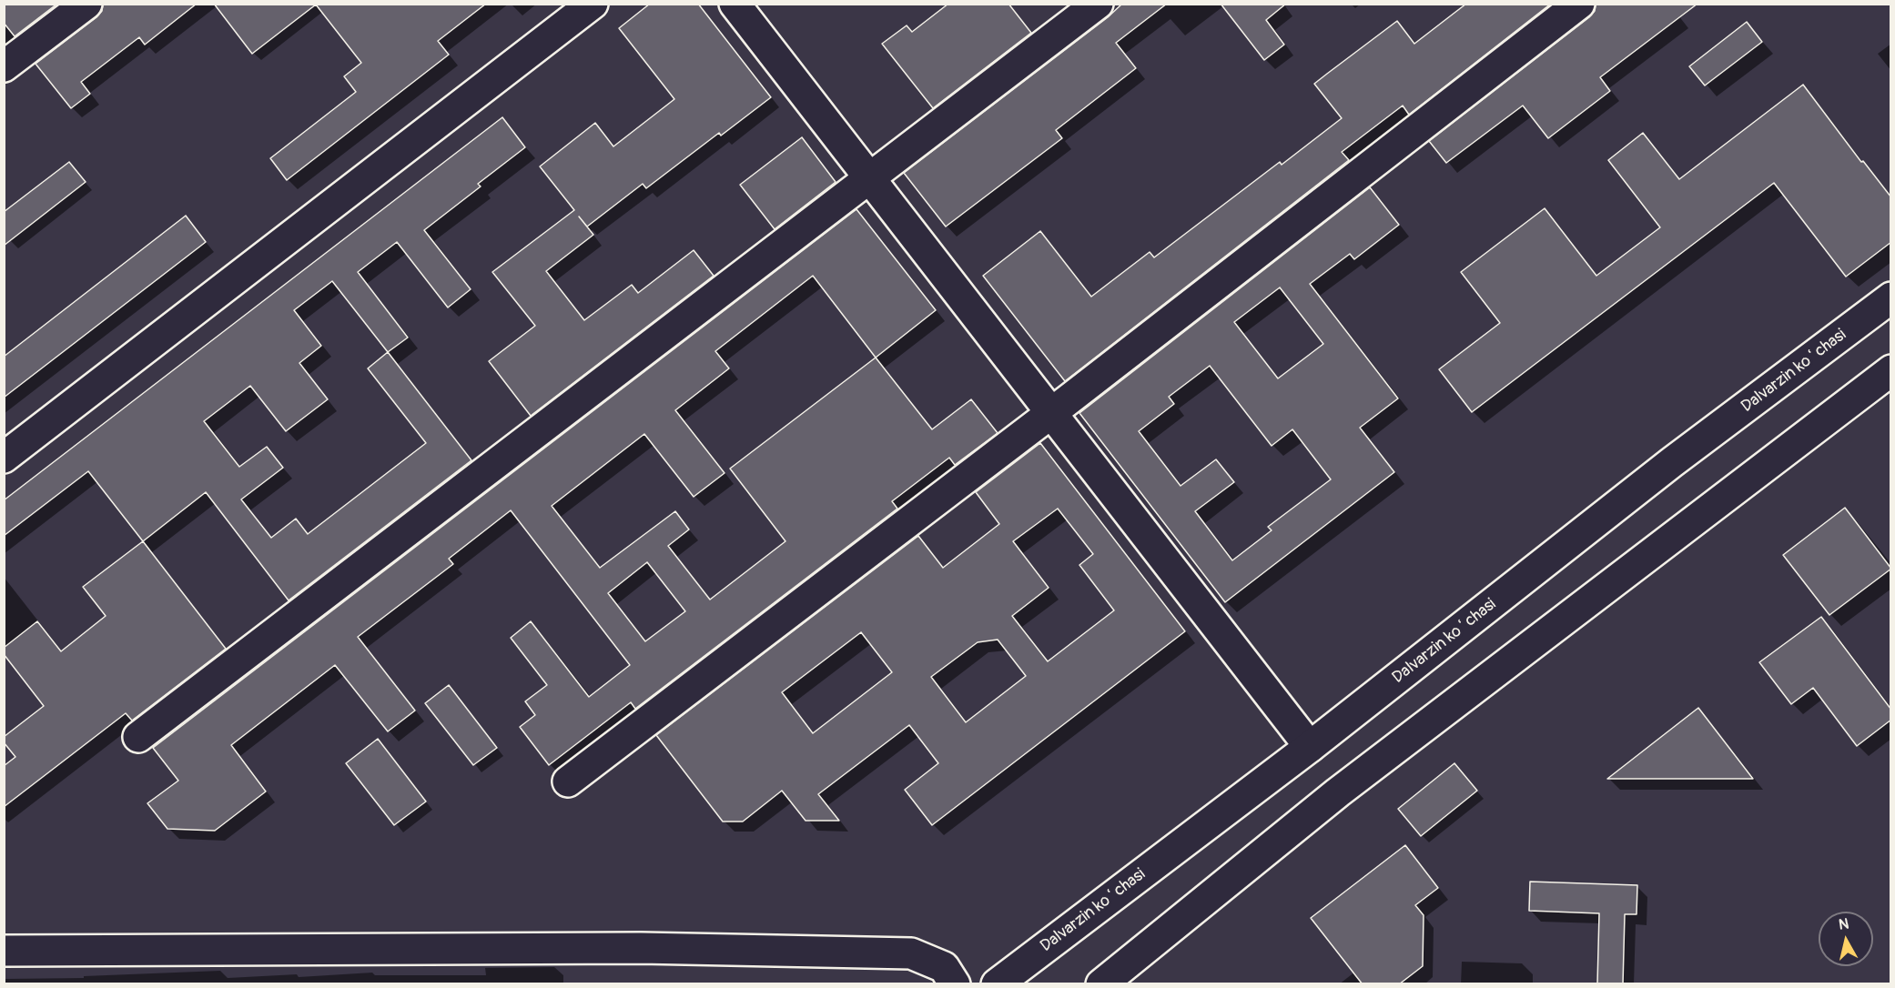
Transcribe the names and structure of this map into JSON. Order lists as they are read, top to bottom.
{
  "streets": {
    "street": ["Dalvarzin koʻchasi"]
  },
  "north": "top"
}
